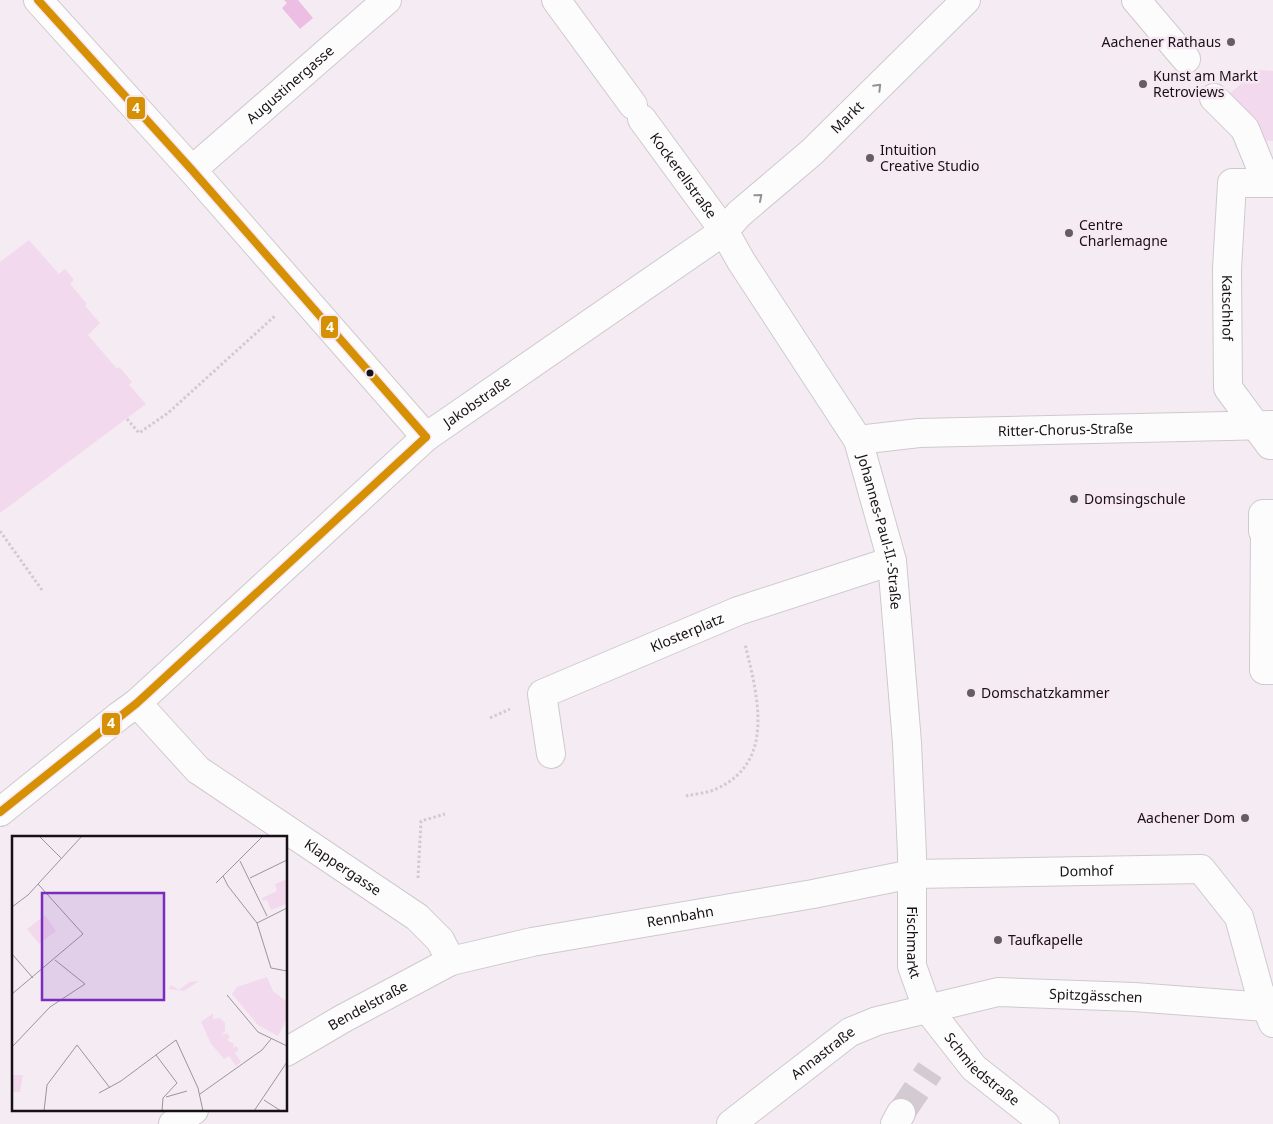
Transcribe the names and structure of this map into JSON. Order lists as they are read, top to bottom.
{
  "streets": {
    "street": [
      "Augustinergasse",
      "Markt",
      "Kockerellstraße",
      "Katschhof",
      "Jakobstraße",
      "Ritter-Chorus-Straße",
      "Johannes-Paul-II.-Straße",
      "Klosterplatz",
      "Klappergasse",
      "Domhof",
      "Rennbahn",
      "Fischmarkt",
      "Spitzgässchen",
      "Bendelstraße",
      "Annastraße",
      "Schmiedstraße"
    ]
  },
  "crossings": [
    ["Markt", "Kockerellstraße"],
    ["Markt", "Jakobstraße"],
    ["Markt", "Johannes-Paul-II.-Straße"],
    ["Kockerellstraße", "Jakobstraße"],
    ["Kockerellstraße", "Johannes-Paul-II.-Straße"],
    ["Katschhof", "Ritter-Chorus-Straße"],
    ["Jakobstraße", "Johannes-Paul-II.-Straße"],
    ["Jakobstraße", "Klappergasse"],
    ["Ritter-Chorus-Straße", "Johannes-Paul-II.-Straße"],
    ["Johannes-Paul-II.-Straße", "Klosterplatz"],
    ["Johannes-Paul-II.-Straße", "Domhof"],
    ["Johannes-Paul-II.-Straße", "Rennbahn"],
    ["Johannes-Paul-II.-Straße", "Fischmarkt"],
    ["Klappergasse", "Rennbahn"],
    ["Klappergasse", "Bendelstraße"],
    ["Domhof", "Rennbahn"],
    ["Domhof", "Fischmarkt"],
    ["Domhof", "Spitzgässchen"],
    ["Rennbahn", "Fischmarkt"],
    ["Rennbahn", "Bendelstraße"],
    ["Fischmarkt", "Spitzgässchen"],
    ["Fischmarkt", "Annastraße"],
    ["Fischmarkt", "Schmiedstraße"],
    ["Spitzgässchen", "Annastraße"],
    ["Spitzgässchen", "Schmiedstraße"],
    ["Annastraße", "Schmiedstraße"]
  ],
  "one_way": ["Markt"],
  "places": [
    "Aachener Rathaus",
    "Kunst am Markt Retroviews",
    "Intuition Creative Studio",
    "Centre Charlemagne",
    "Domsingschule",
    "Domschatzkammer",
    "Aachener Dom",
    "Taufkapelle"
  ],
  "lines": ["transit line 4"]
}
